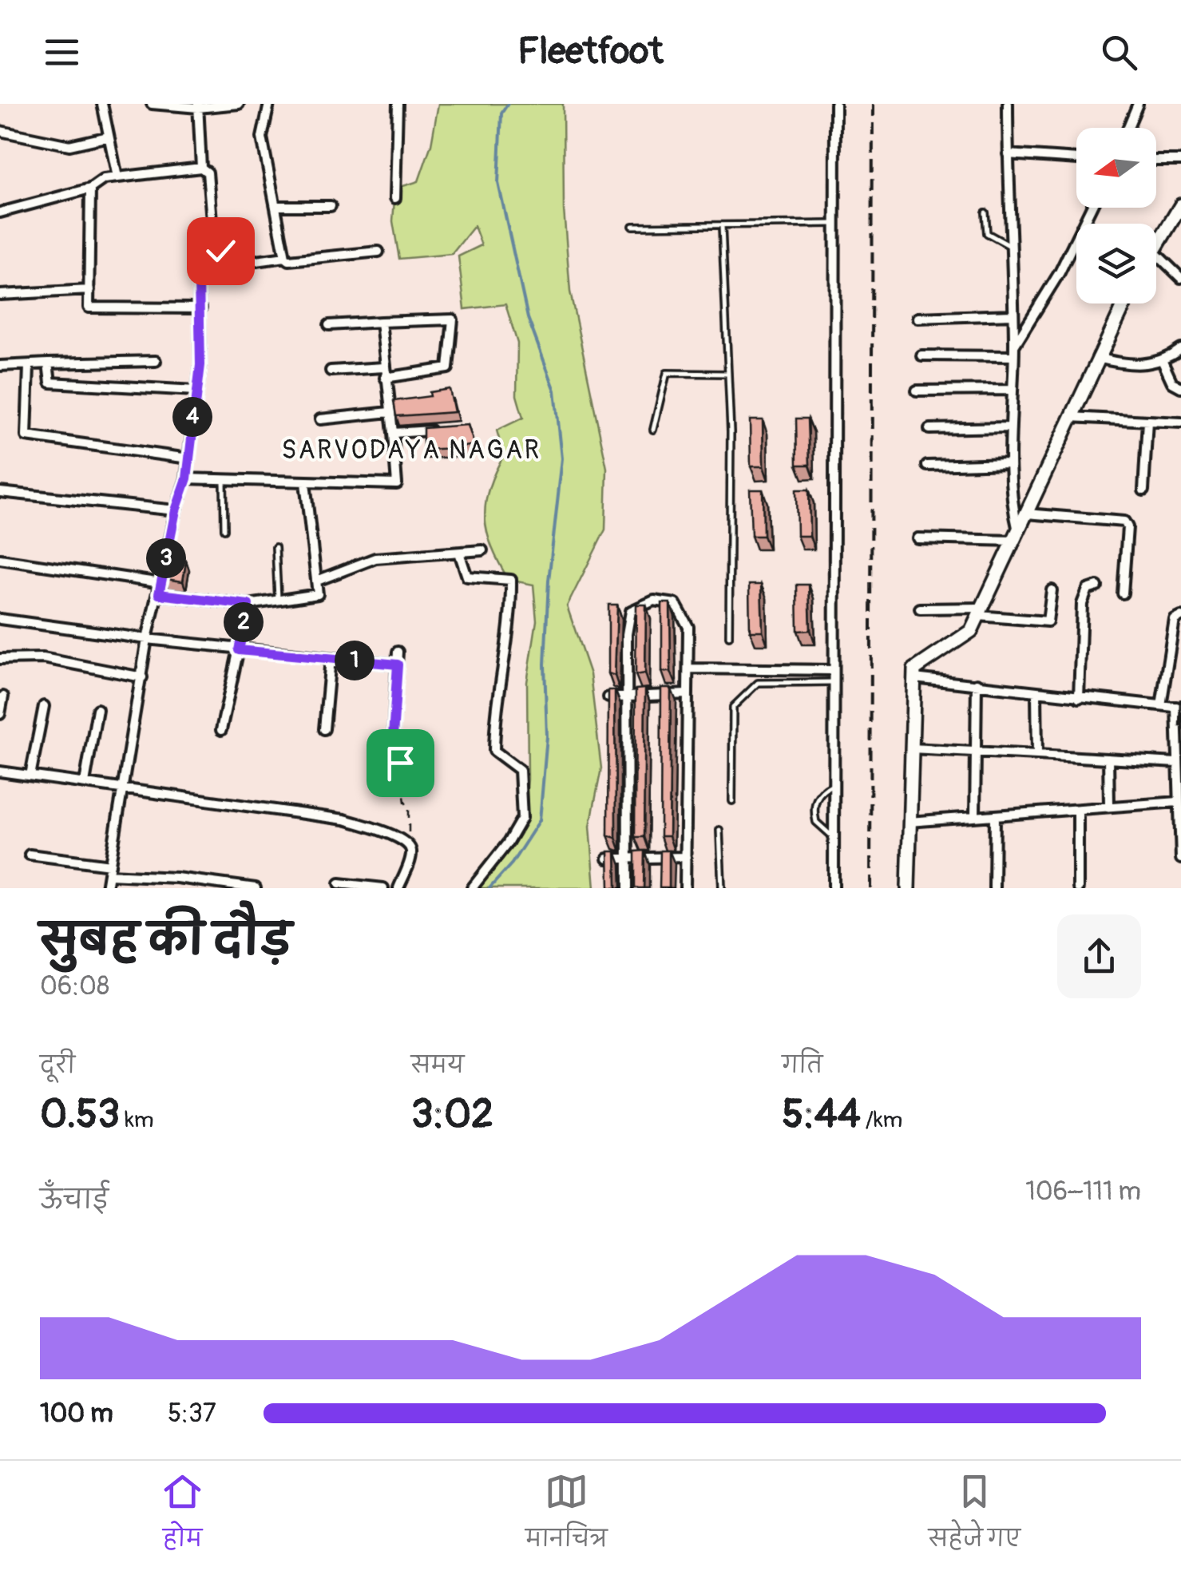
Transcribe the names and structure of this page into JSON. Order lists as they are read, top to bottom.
{
  "districts": ["SARVODAYA NAGAR"],
  "north": "left",
  "page": {
    "header": "Fleetfoot",
    "pins": [
      "4",
      "3",
      "2",
      "1"
    ],
    "heading": ["सुबह की दौड़", "06:08"],
    "stats": [
      ["दूरी", "0.53 km"],
      ["समय", "3:02"],
      ["गति", "5:44 /km"]
    ],
    "chart": ["ऊँचाई", "106–111 m"],
    "list": [
      {
        "name": "100 m",
        "note": "5:37"
      }
    ],
    "tabs": ["होम", "मानचित्र", "सहेजे गए"]
  }
}
